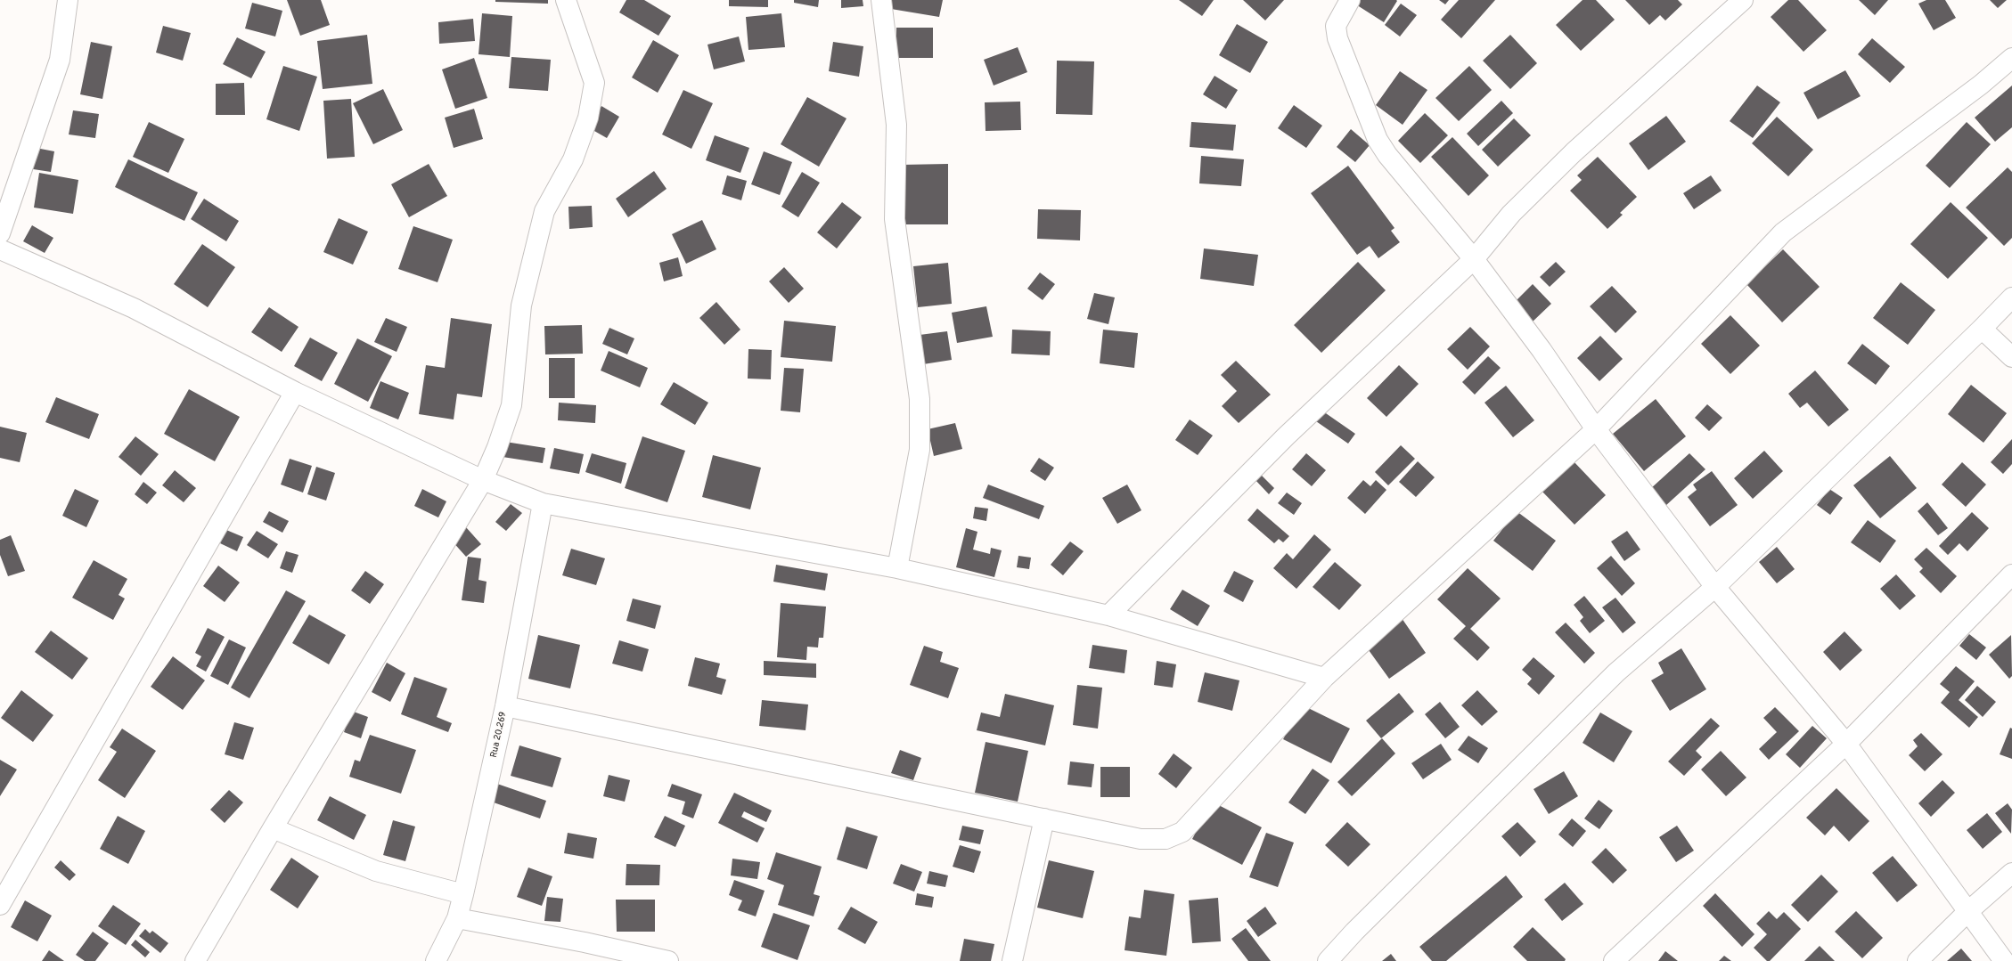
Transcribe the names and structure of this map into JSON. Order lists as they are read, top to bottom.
{
  "streets": {
    "street": ["Rua 20.269"]
  }
}
